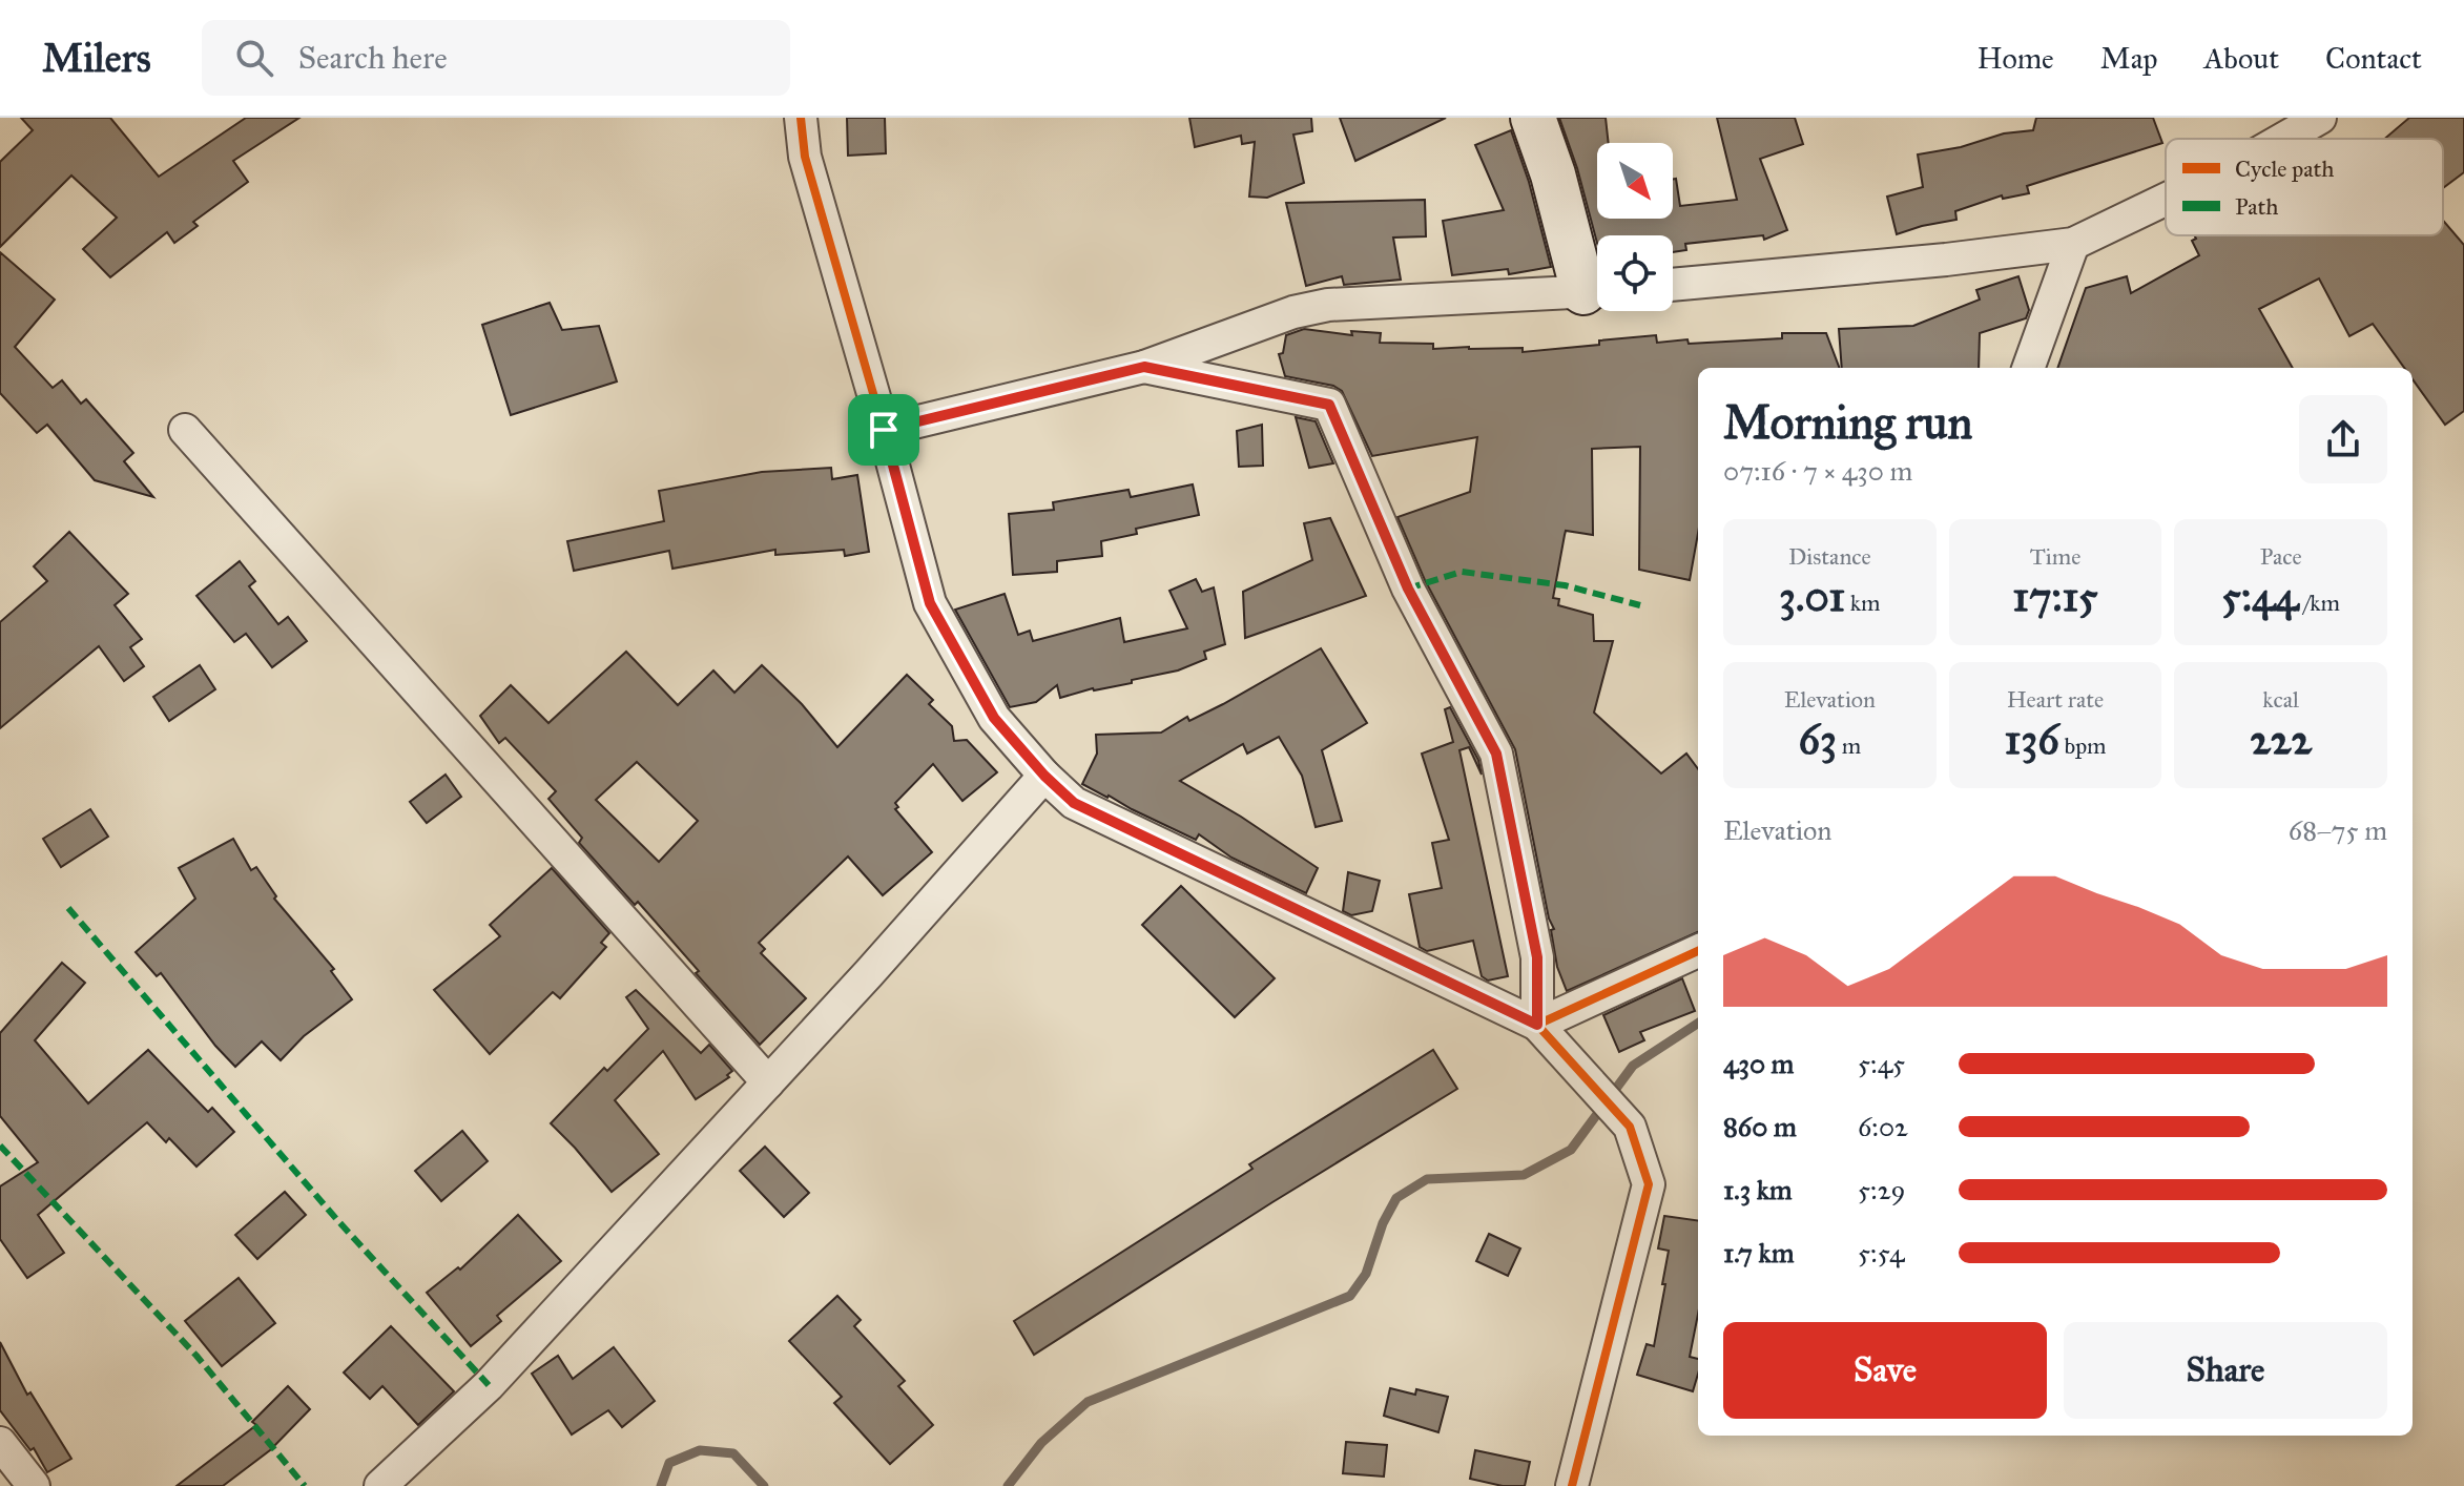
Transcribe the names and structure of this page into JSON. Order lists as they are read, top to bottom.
{
  "legend": ["Cycle path", "Path"],
  "north": "bottom right",
  "page": {
    "header": "Milers",
    "search": "Search here",
    "nav": [
      "Home",
      "Map",
      "About",
      "Contact"
    ],
    "heading": ["Morning run", "07:16 · 7 × 430 m"],
    "stats": [
      ["Distance", "3.01 km"],
      ["Time", "17:15"],
      ["Pace", "5:44 /km"],
      ["Elevation", "63 m"],
      ["Heart rate", "136 bpm"],
      ["kcal", "222"]
    ],
    "chart": ["Elevation", "68–75 m"],
    "list": [
      {
        "name": "430 m",
        "note": "5:45"
      },
      {
        "name": "860 m",
        "note": "6:02"
      },
      {
        "name": "1.3 km",
        "note": "5:29"
      },
      {
        "name": "1.7 km",
        "note": "5:54"
      }
    ],
    "buttons": ["Save", "Share"]
  }
}
